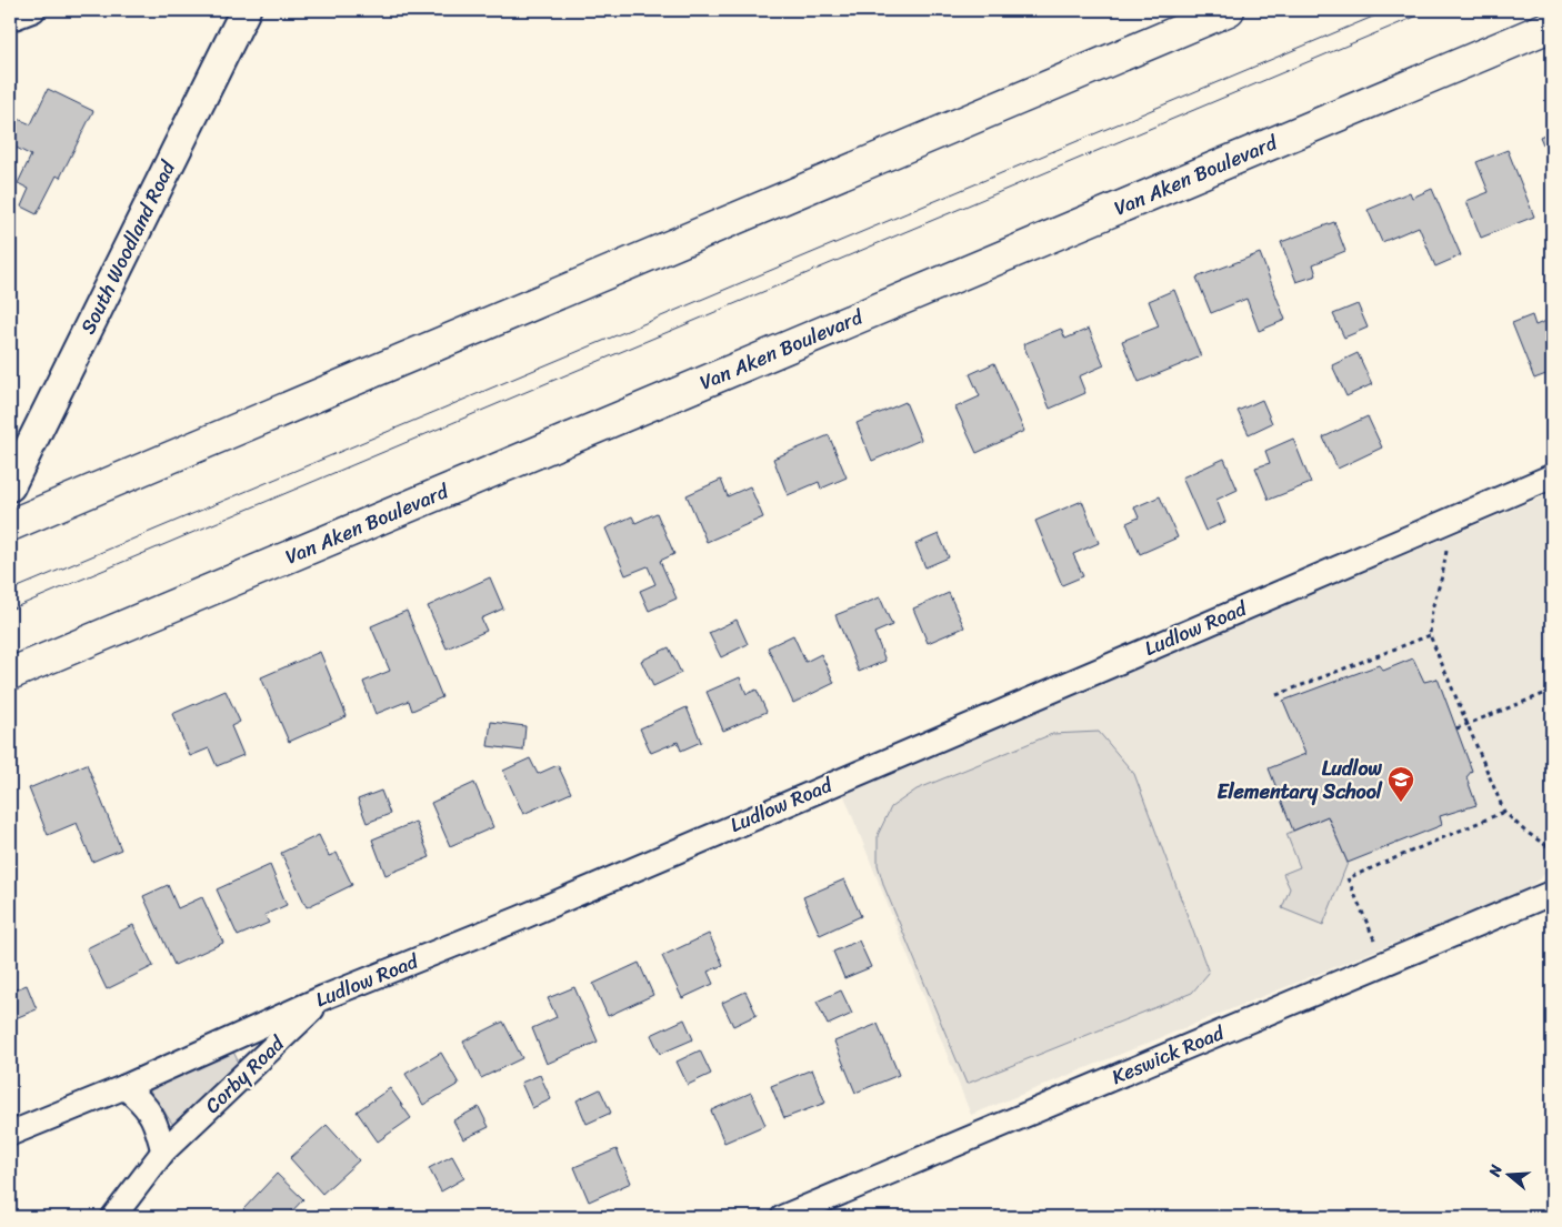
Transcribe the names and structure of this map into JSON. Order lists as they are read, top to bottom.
{
  "streets": {
    "main road": ["Van Aken Boulevard"],
    "street": [
      "South Woodland Road",
      "Ludlow Road",
      "Keswick Road",
      "Corby Road"
    ]
  },
  "crossings": [
    ["Ludlow Road", "Corby Road"]
  ],
  "places": {
    "school or university": ["Ludlow Elementary School"]
  },
  "north": "left"
}
